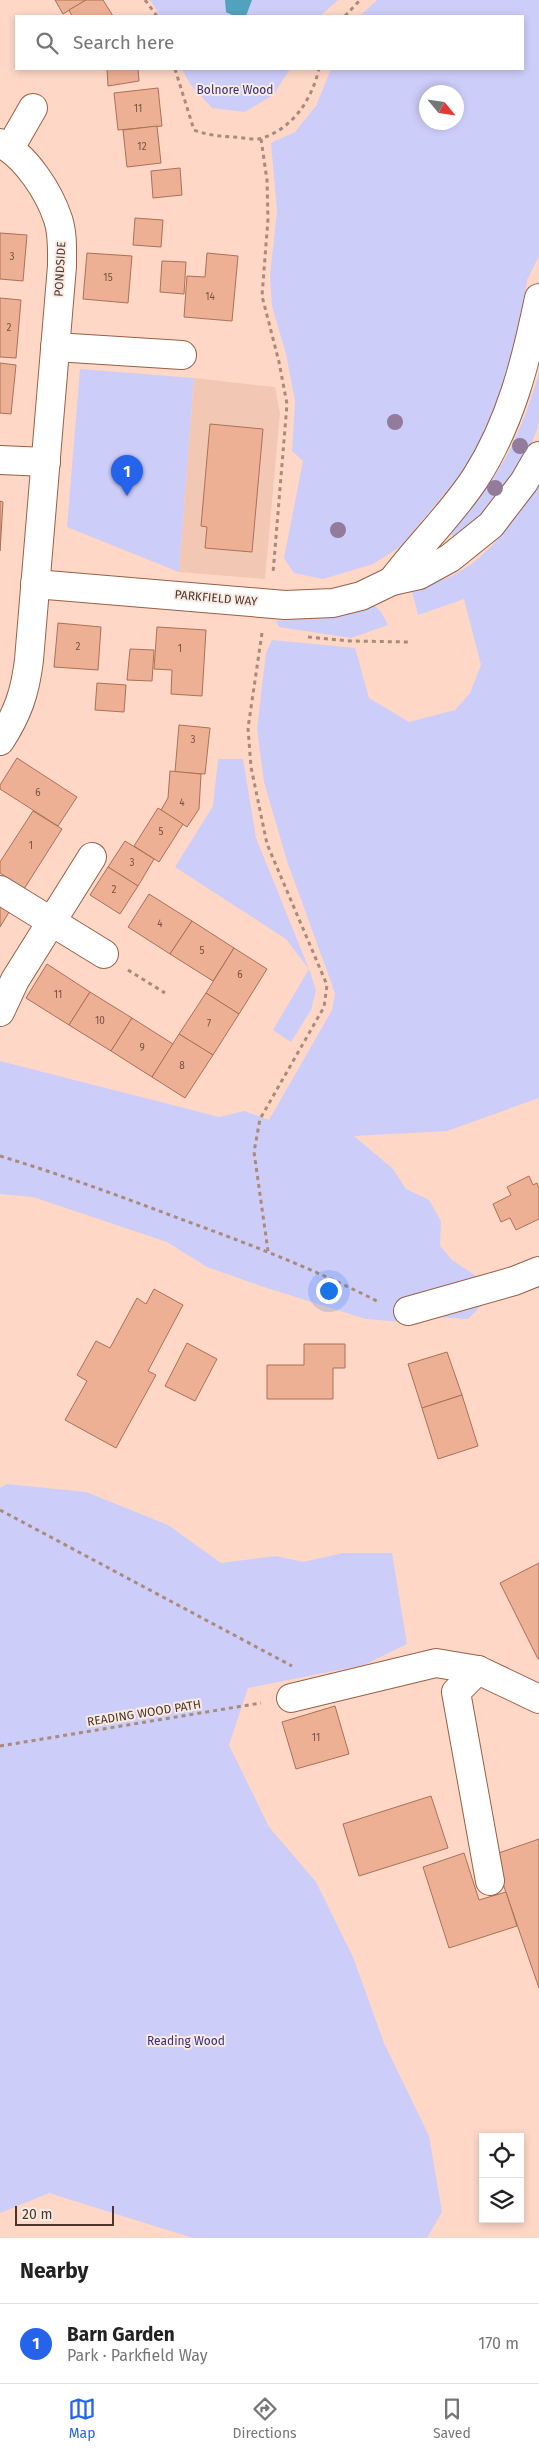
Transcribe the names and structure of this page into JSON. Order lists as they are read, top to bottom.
{
  "streets": {
    "street": ["PONDSIDE", "PARKFIELD WAY"],
    "path": ["READING WOOD PATH"]
  },
  "parks": ["Bolnore Wood", "Reading Wood"],
  "house_numbers": [
    "11",
    "12",
    "3",
    "15",
    "14",
    "2",
    "2",
    "1",
    "3",
    "6",
    "4",
    "5",
    "1",
    "3",
    "2",
    "4",
    "5",
    "6",
    "11",
    "10",
    "7",
    "9",
    "8",
    "11"
  ],
  "scale_bar": "20 m",
  "north": "bottom right",
  "page": {
    "search": "Search here",
    "pins": "1",
    "scale": "20 m",
    "heading": "Nearby",
    "list": [
      {
        "mark": "1",
        "name": "Barn Garden",
        "note": "Park · Parkfield Way",
        "value": "170 m"
      }
    ],
    "nav": ["Map", "Directions", "Saved"]
  }
}
